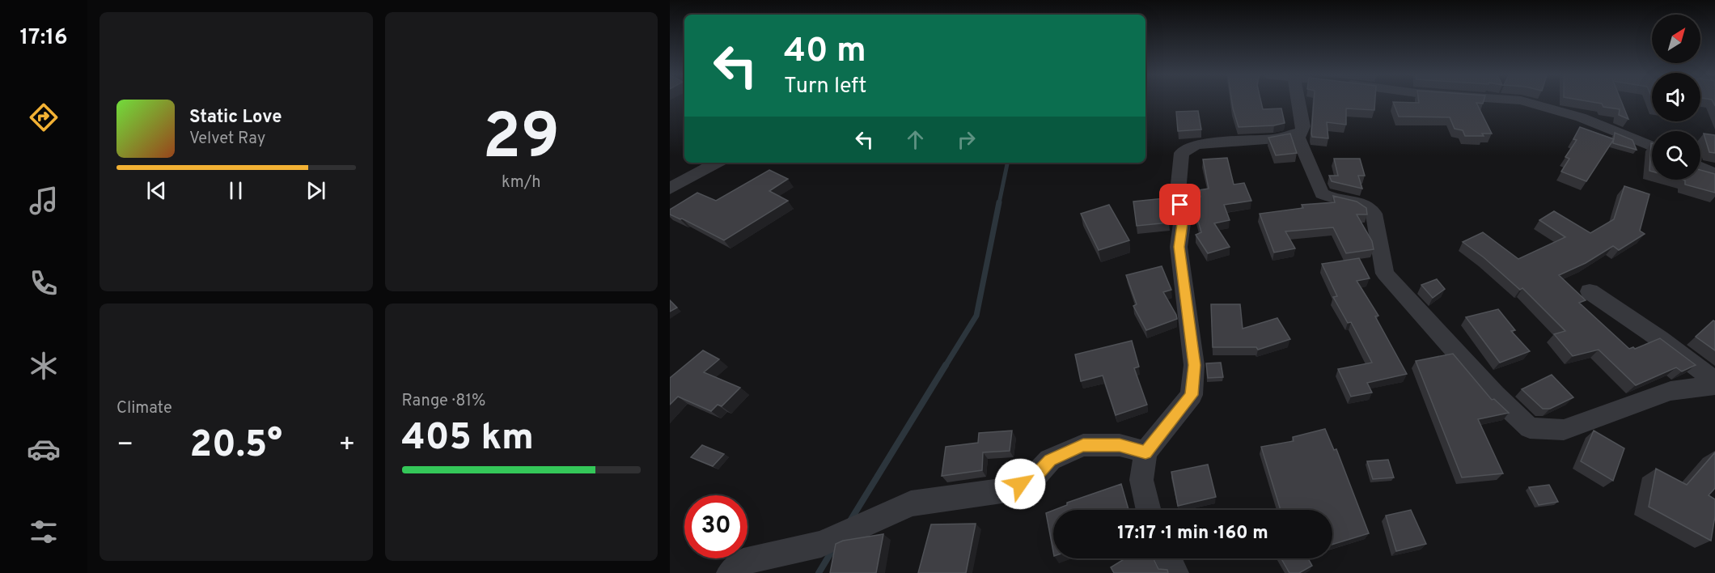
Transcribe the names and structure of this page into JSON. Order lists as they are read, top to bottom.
{
  "north": "top right",
  "page": {
    "tabs": "17:16",
    "tile": [
      ["29", "km/h"],
      "Climate",
      ["Range · 81%", "405 km"]
    ],
    "turn": ["40 m", "Turn left"],
    "song": ["Static Love", "Velvet Ray"],
    "heat": ["−", "20.5°", "+"],
    "limit": "30",
    "trip": "17:17 · 1 min · 160 m"
  }
}
